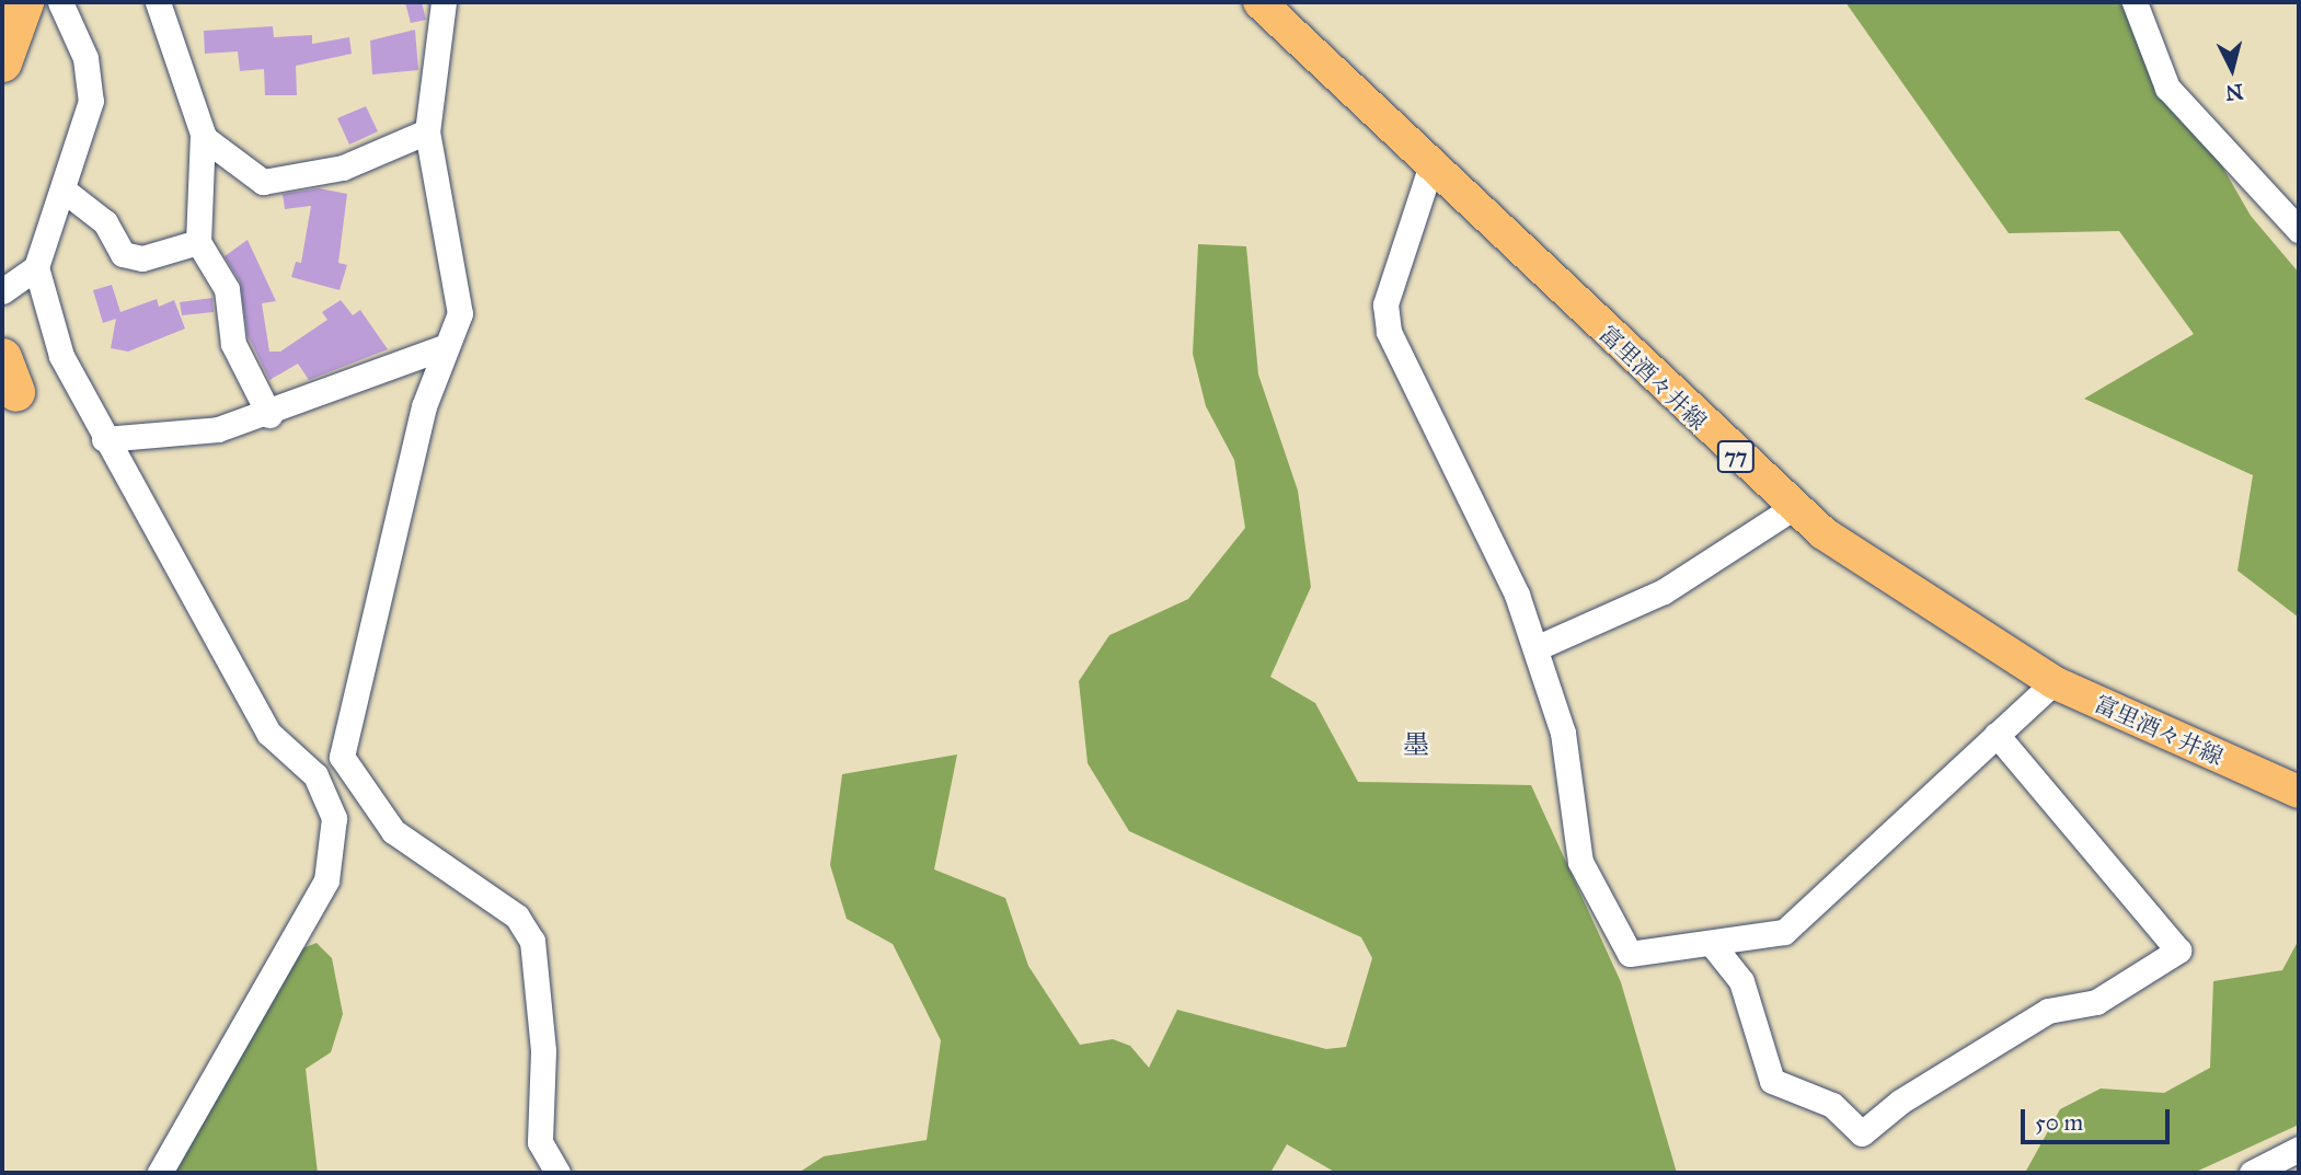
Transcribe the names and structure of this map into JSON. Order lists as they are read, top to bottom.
{
  "streets": {
    "main road": ["富里酒々井線", "77"]
  },
  "districts": ["墨"],
  "scale_bar": "50 m",
  "north": "bottom"
}
